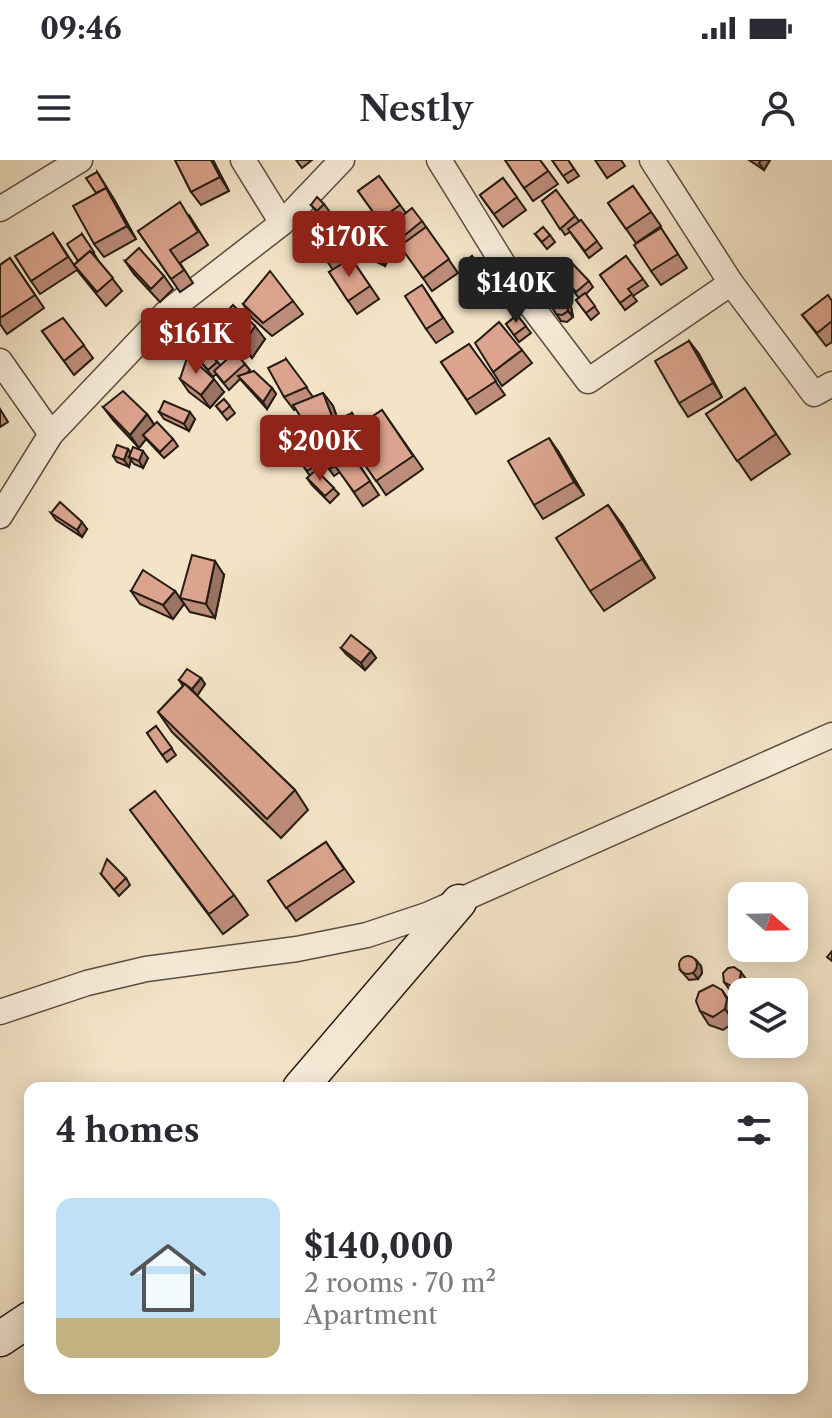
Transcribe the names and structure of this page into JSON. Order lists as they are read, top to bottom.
{
  "north": "right",
  "page": {
    "status": "09:46",
    "header": "Nestly",
    "price": [
      "$170K",
      "$140K",
      "$161K",
      "$200K"
    ],
    "heading": "4 homes",
    "list": [
      {
        "name": "$140,000",
        "note": "2 rooms · 70 m² · Apartment"
      }
    ]
  }
}
